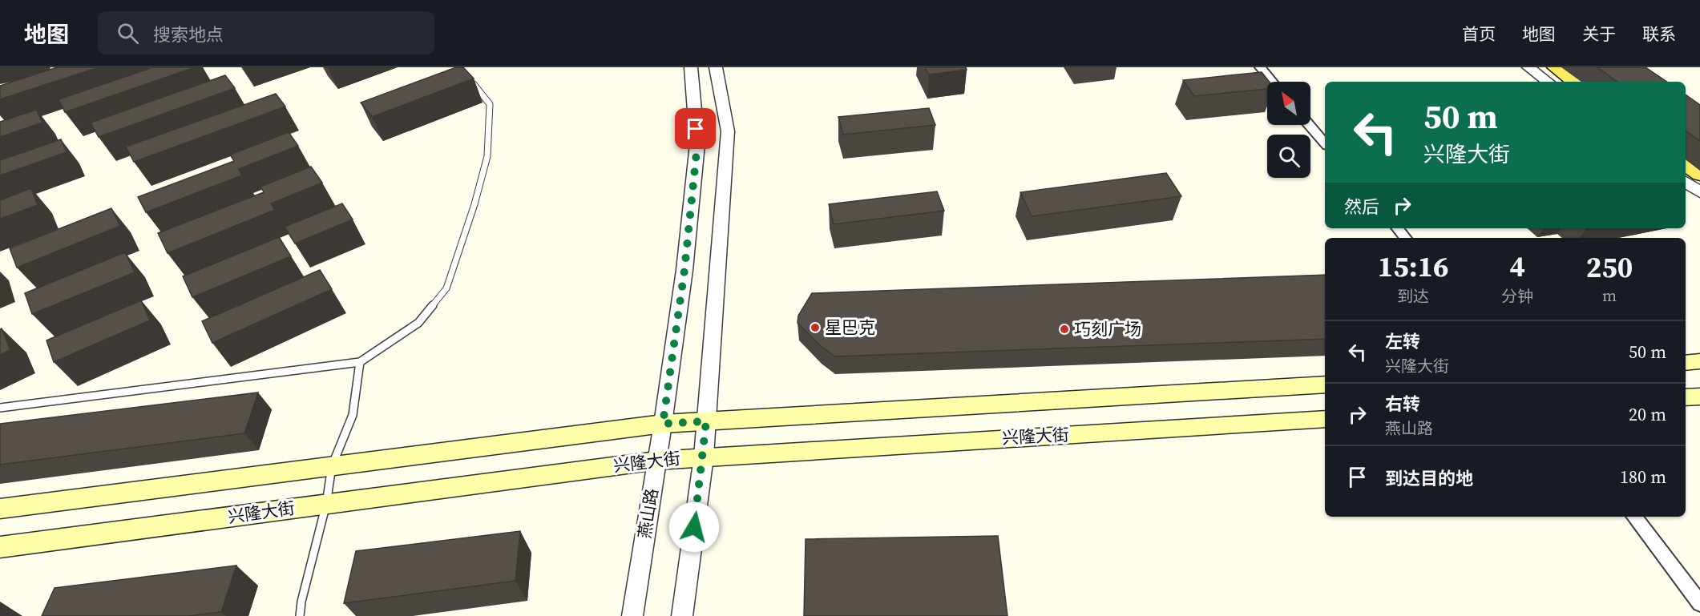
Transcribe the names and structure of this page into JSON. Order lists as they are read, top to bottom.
{
  "streets": {
    "main road": ["兴隆大街"],
    "street": ["燕山路"]
  },
  "crossings": [
    ["兴隆大街", "燕山路"]
  ],
  "places": ["星巴克", "巧刻广场"],
  "north": "top left",
  "page": {
    "header": "地图",
    "search": "搜索地点",
    "nav": [
      "首页",
      "地图",
      "关于",
      "联系"
    ],
    "turn": ["50 m", "兴隆大街"],
    "then": "然后",
    "eta": [
      "15:16",
      "到达",
      "4",
      "分钟",
      "250",
      "m"
    ],
    "list": [
      {
        "name": "左转",
        "note": "兴隆大街",
        "value": "50 m"
      },
      {
        "name": "右转",
        "note": "燕山路",
        "value": "20 m"
      },
      {
        "name": "到达目的地",
        "value": "180 m"
      }
    ]
  }
}
